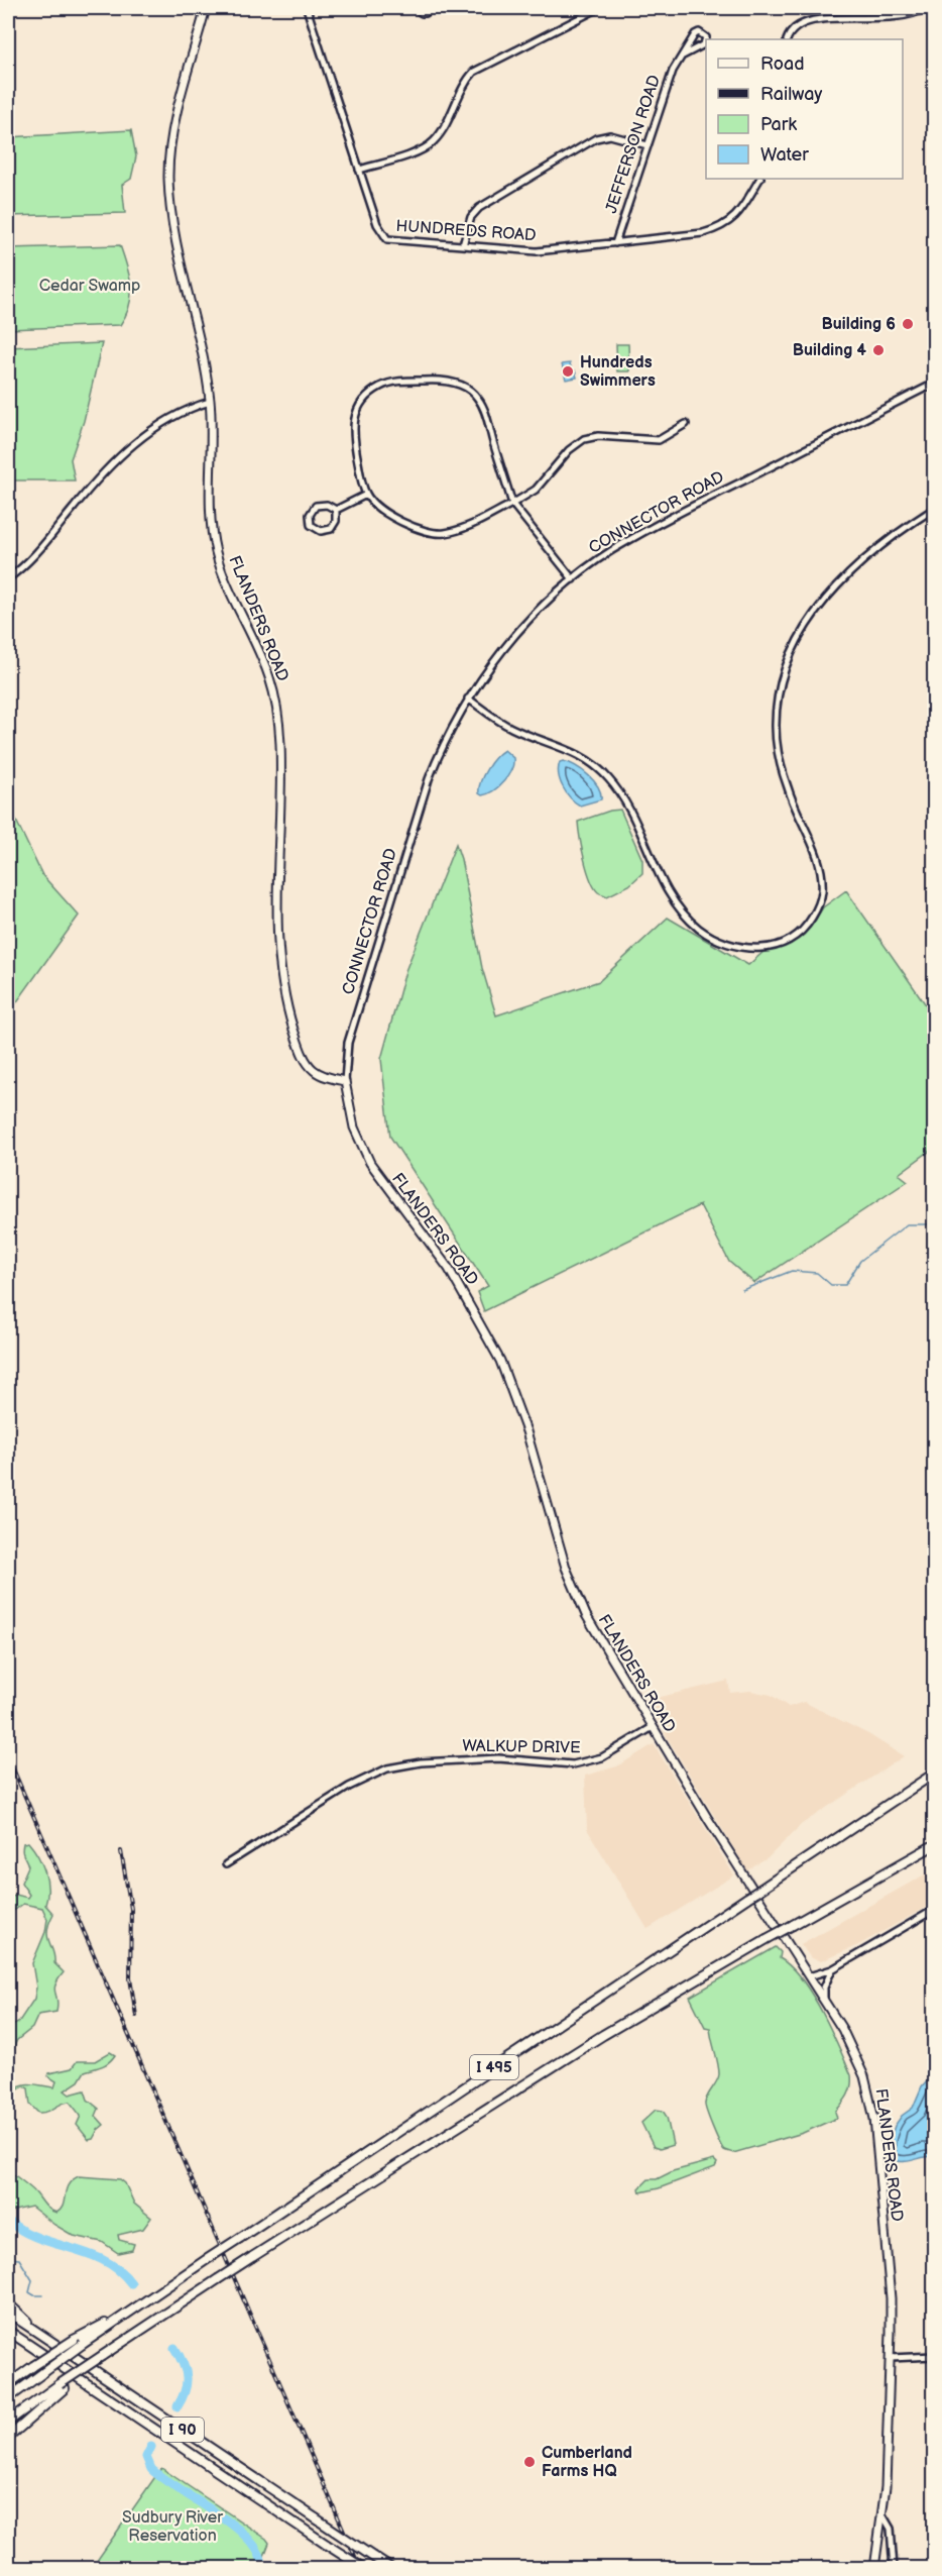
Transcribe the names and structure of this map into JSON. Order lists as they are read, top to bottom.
{
  "streets": {
    "highway": ["I 495", "I 90"],
    "main road": ["FLANDERS ROAD"],
    "street": [
      "JEFFERSON ROAD",
      "HUNDREDS ROAD",
      "CONNECTOR ROAD",
      "WALKUP DRIVE"
    ]
  },
  "crossings": [
    ["JEFFERSON ROAD", "HUNDREDS ROAD"],
    ["CONNECTOR ROAD", "FLANDERS ROAD"],
    ["FLANDERS ROAD", "WALKUP DRIVE"]
  ],
  "parks": ["Cedar Swamp", "Sudbury River Reservation"],
  "places": [
    "Building 6",
    "Building 4",
    "Hundreds Swimmers",
    "Cumberland Farms HQ"
  ],
  "legend": [
    "Road",
    "Railway",
    "Park",
    "Water"
  ]
}
